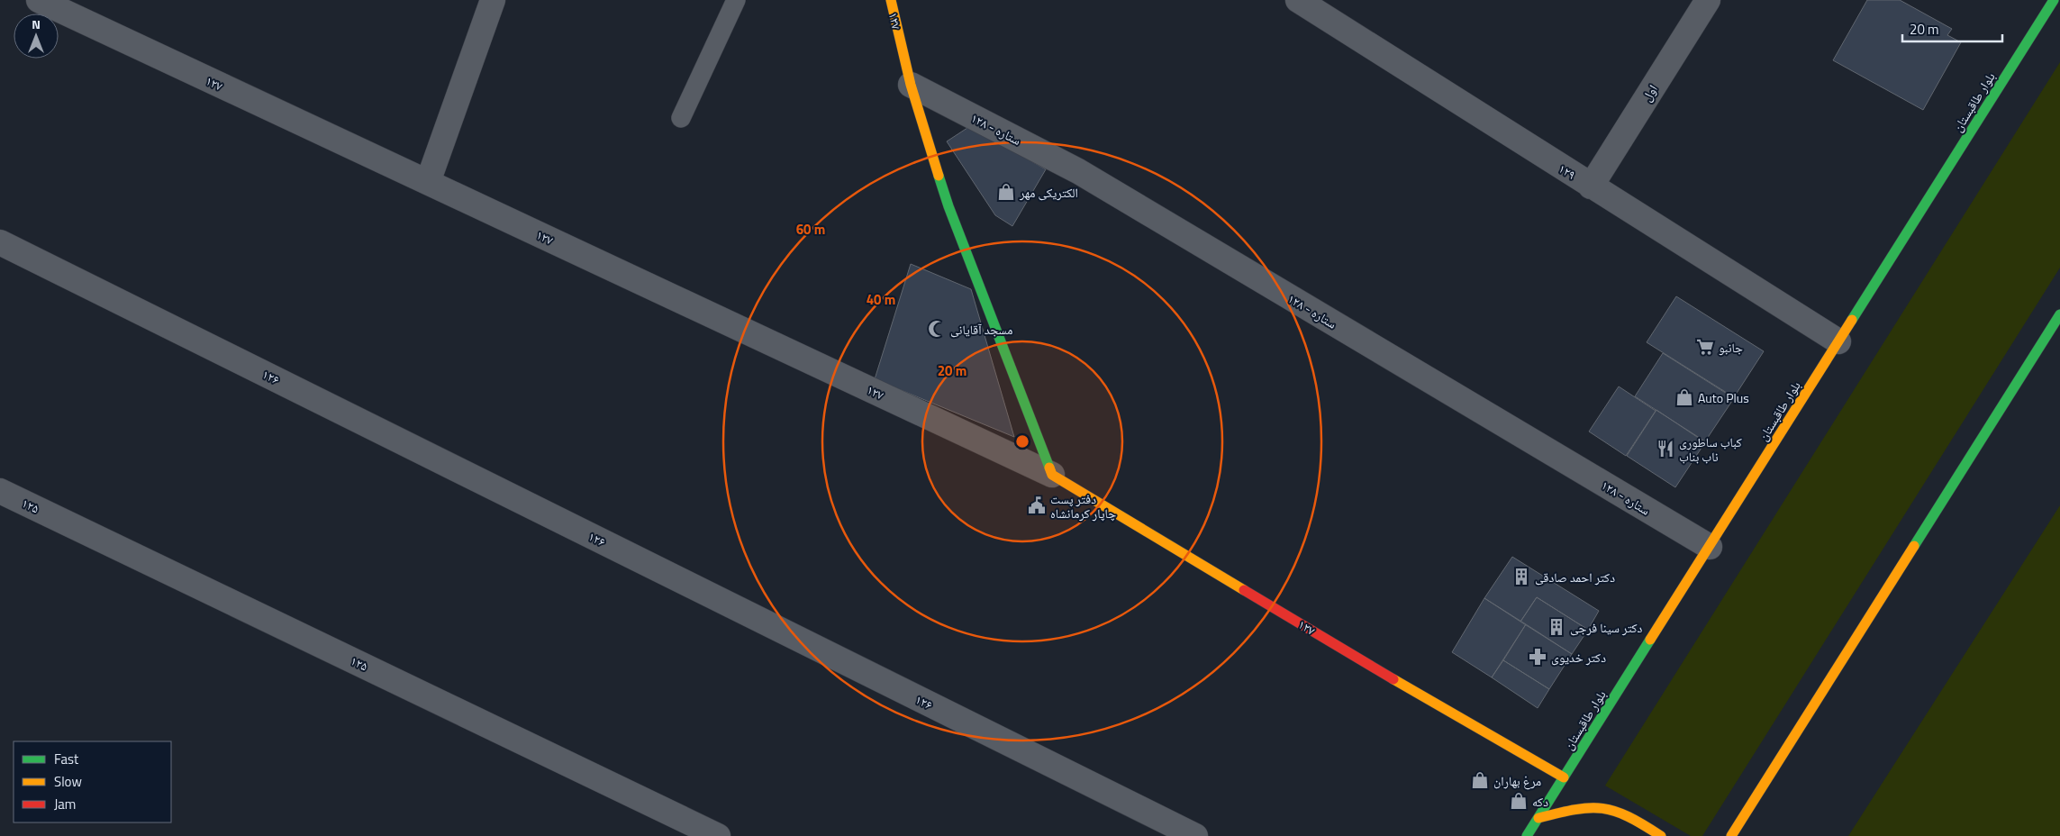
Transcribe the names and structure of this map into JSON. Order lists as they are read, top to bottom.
{
  "streets": {
    "main road": ["۱۲۷", "بلوار طاقبستان"],
    "street": [
      "اول",
      "۱۲۸ - ستاره",
      "۱۲۹",
      "۱۲۶",
      "۱۲۵"
    ]
  },
  "crossings": [
    ["۱۲۷", "بلوار طاقبستان"],
    ["۱۲۷", "۱۲۸ - ستاره"],
    ["اول", "۱۲۹"],
    ["بلوار طاقبستان", "۱۲۸ - ستاره"],
    ["بلوار طاقبستان", "۱۲۹"]
  ],
  "places": {
    "shop": [
      "الکتریکی مهر",
      "Auto Plus",
      "مرغ بهاران",
      "دکه"
    ],
    "mosque": ["مسجد آقایانی"],
    "supermarket": ["جانبو"],
    "restaurant": ["کباب ساطوری ناب بناب"],
    "public building": ["دفتر پست چاپار کرمانشاه"],
    "building": ["دکتر احمد صادقی", "دکتر سینا فرجی"],
    "pharmacy": ["دکتر خدیوی"]
  },
  "legend": ["Fast", "Slow", "Jam"],
  "scale_bar": "20 m",
  "north": "top",
  "rings": ["60 m", "40 m", "20 m"]
}
